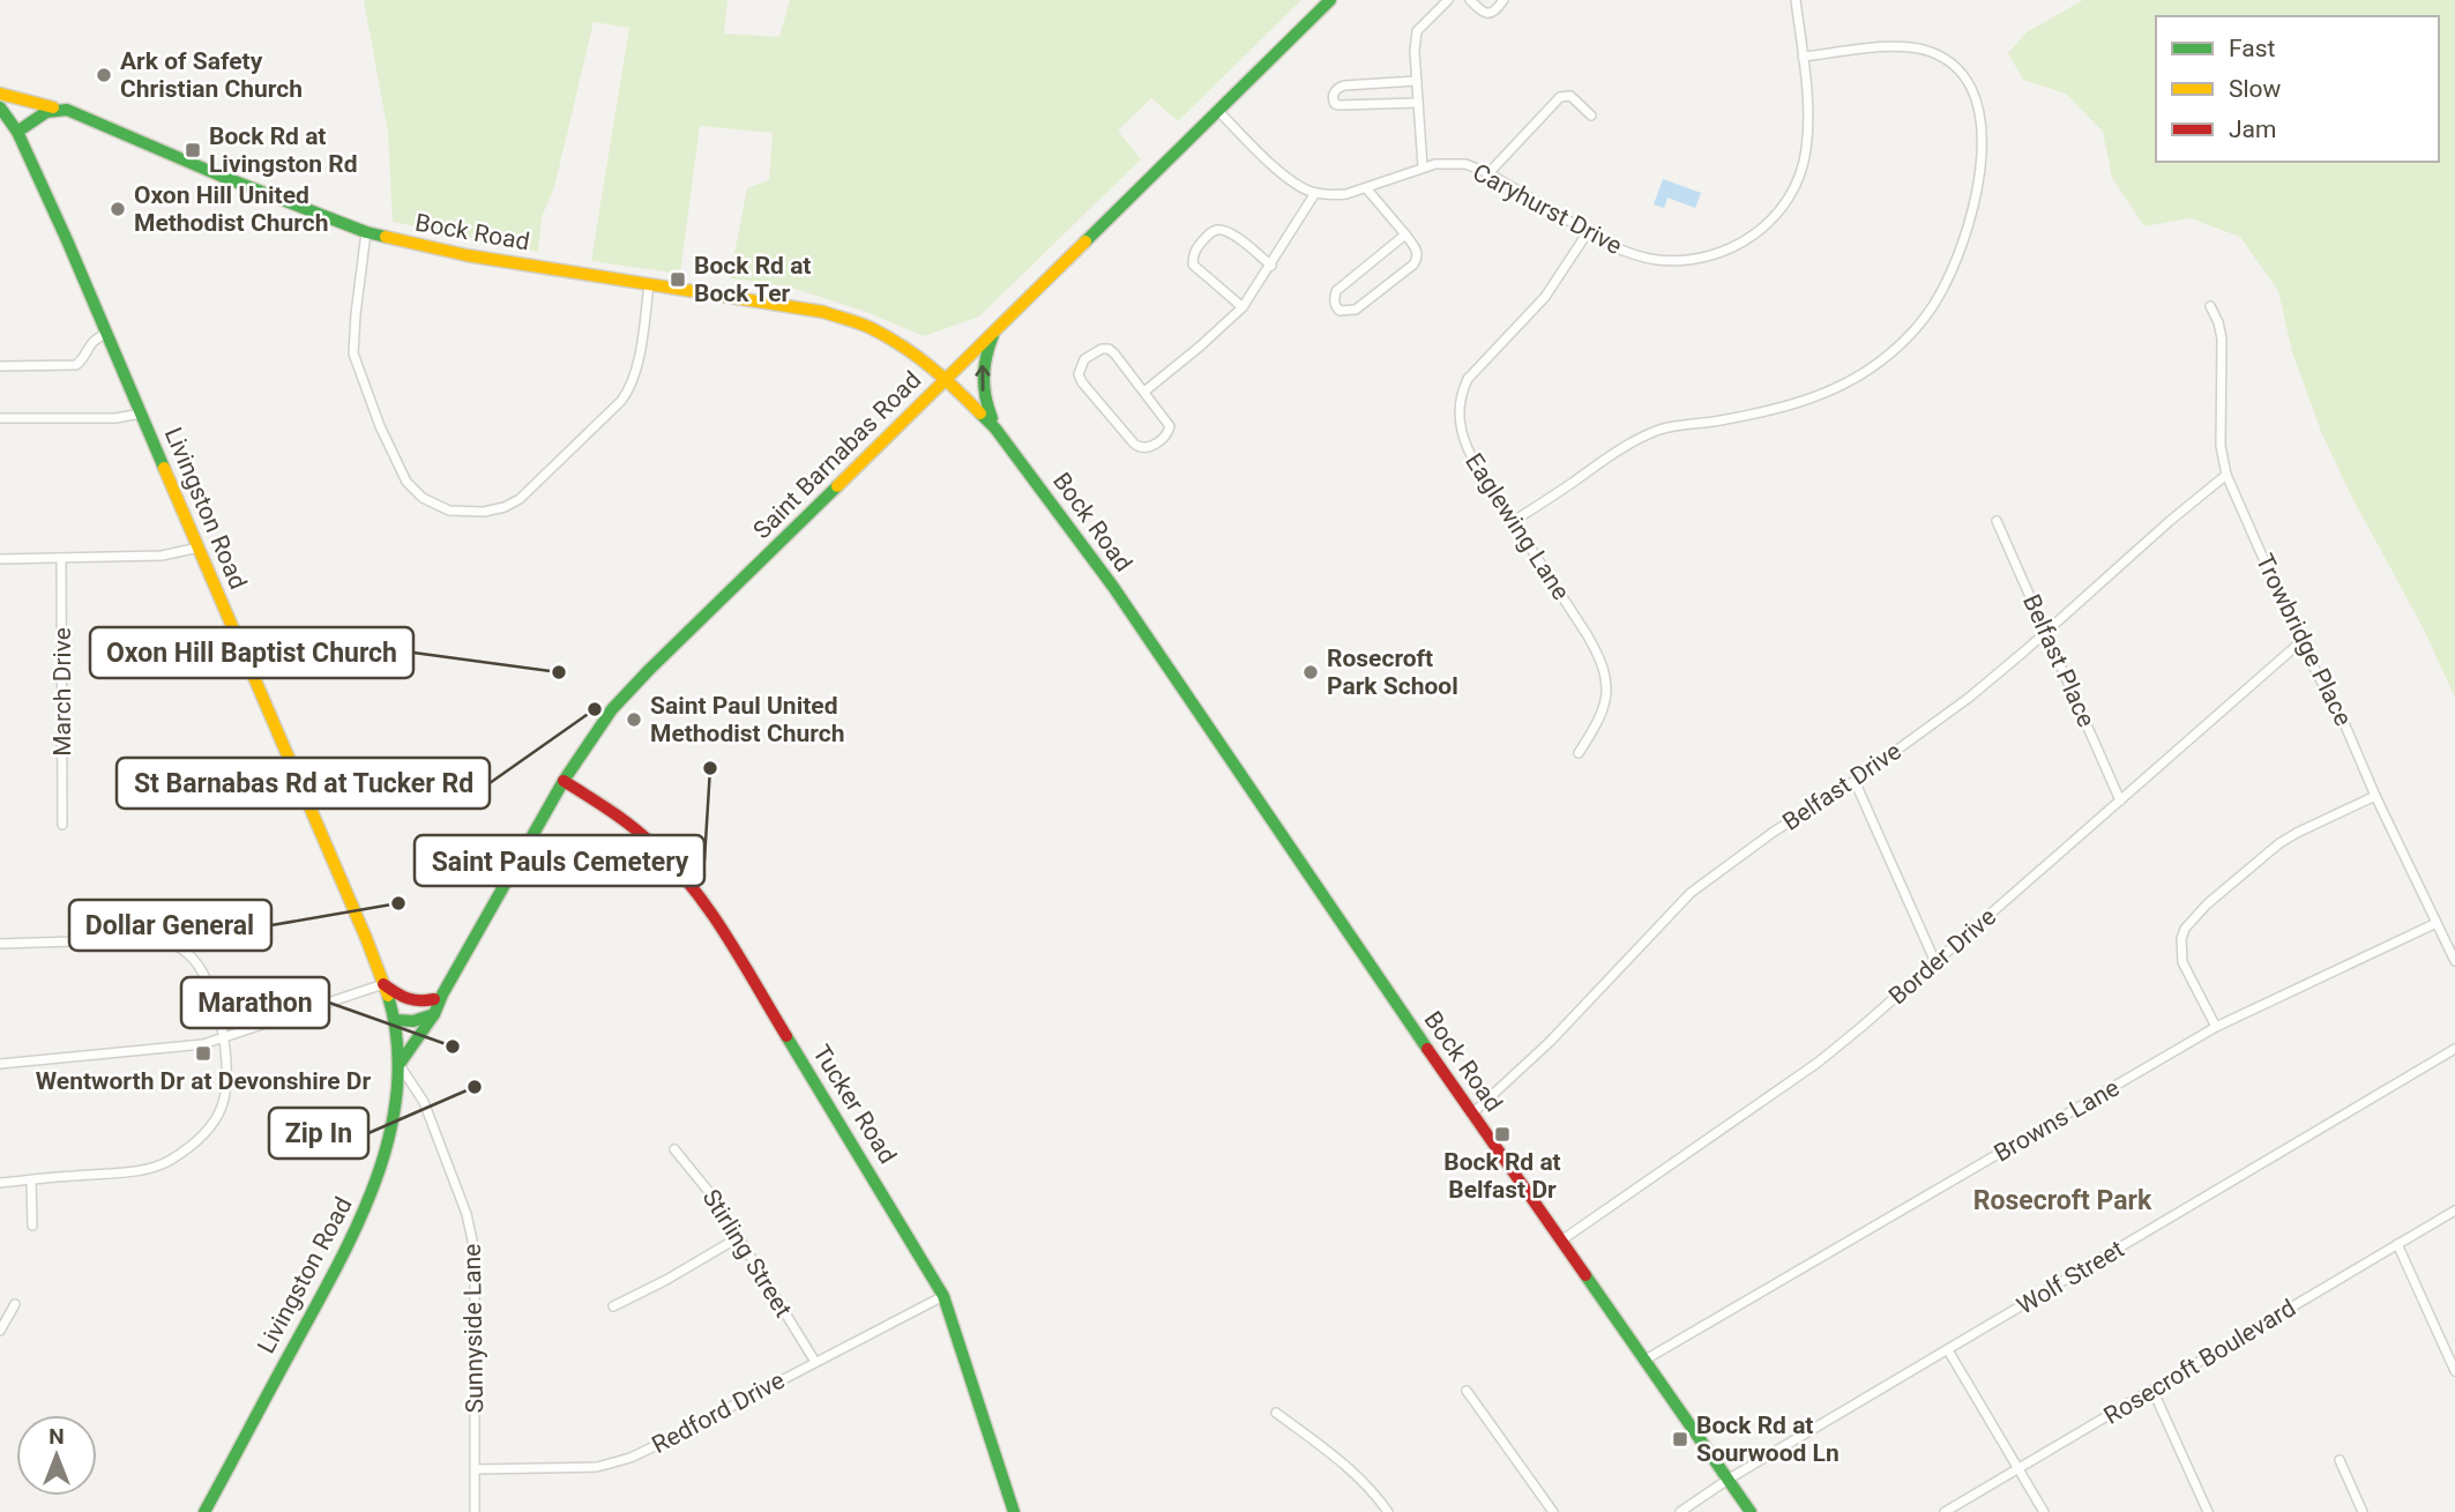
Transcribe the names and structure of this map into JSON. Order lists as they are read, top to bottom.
{
  "streets": {
    "main road": [
      "Bock Road",
      "Saint Barnabas Road",
      "Livingston Road",
      "Tucker Road"
    ],
    "street": [
      "Caryhurst Drive",
      "Eaglewing Lane",
      "Trowbridge Place",
      "Belfast Place",
      "March Drive",
      "Belfast Drive",
      "Border Drive",
      "Browns Lane",
      "Stirling Street",
      "Wolf Street",
      "Sunnyside Lane",
      "Rosecroft Boulevard",
      "Redford Drive"
    ]
  },
  "crossings": [
    ["Caryhurst Drive", "Eaglewing Lane"],
    ["Bock Road", "Saint Barnabas Road"],
    ["Bock Road", "Belfast Drive"],
    ["Bock Road", "Border Drive"],
    ["Bock Road", "Browns Lane"],
    ["Bock Road", "Wolf Street"],
    ["Saint Barnabas Road", "Livingston Road"],
    ["Saint Barnabas Road", "Tucker Road"],
    ["Saint Barnabas Road", "Sunnyside Lane"],
    ["Livingston Road", "Sunnyside Lane"],
    ["Trowbridge Place", "Belfast Drive"],
    ["Trowbridge Place", "Border Drive"],
    ["Trowbridge Place", "Browns Lane"],
    ["Belfast Place", "Belfast Drive"],
    ["Belfast Place", "Border Drive"],
    ["Tucker Road", "Redford Drive"],
    ["Stirling Street", "Redford Drive"],
    ["Sunnyside Lane", "Redford Drive"]
  ],
  "districts": ["Rosecroft Park"],
  "places": {
    "other": [
      "Ark of Safety Christian Church",
      "Oxon Hill United Methodist Church",
      "Oxon Hill Baptist Church",
      "Rosecroft Park School",
      "St Barnabas Rd at Tucker Rd",
      "Saint Paul United Methodist Church",
      "Saint Pauls Cemetery",
      "Dollar General",
      "Marathon",
      "Zip In"
    ],
    "transit": [
      "Bock Rd at Livingston Rd",
      "Bock Rd at Bock Ter",
      "Wentworth Dr at Devonshire Dr",
      "Bock Rd at Belfast Dr",
      "Bock Rd at Sourwood Ln"
    ]
  },
  "legend": ["Fast", "Slow", "Jam"],
  "north": "top"
}
